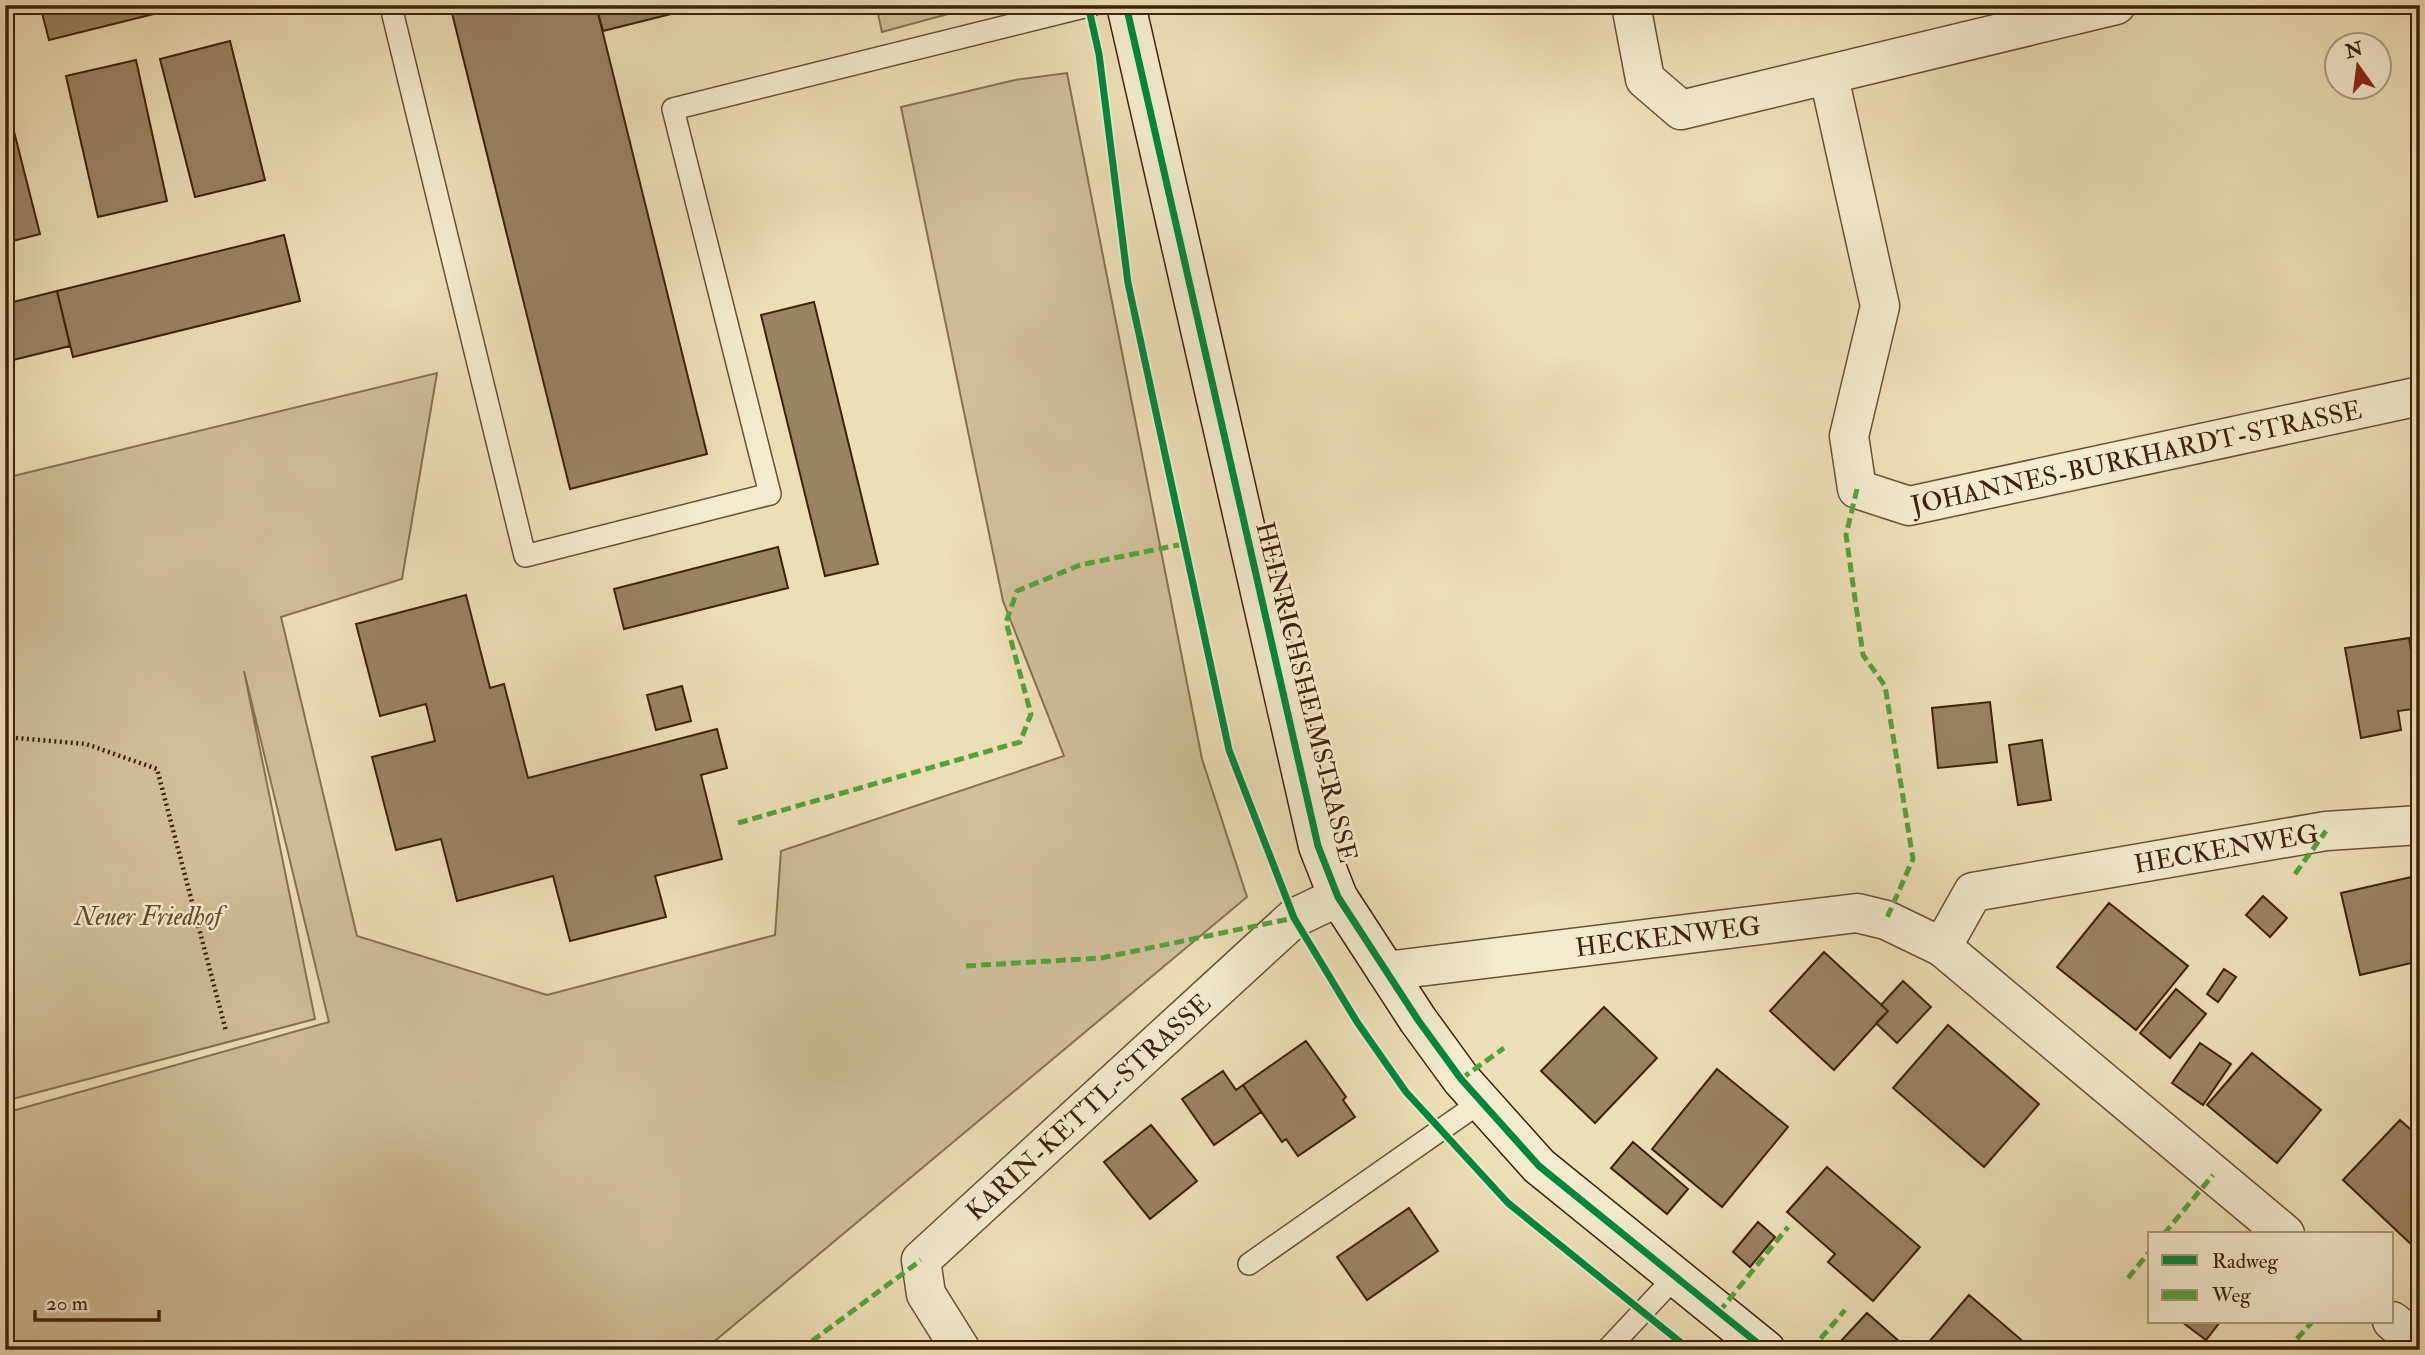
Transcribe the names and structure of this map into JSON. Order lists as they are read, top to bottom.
{
  "streets": {
    "street": [
      "JOHANNES-BURKHARDT-STRASSE",
      "HEINRICHSHEIMSTRASSE",
      "HECKENWEG",
      "KARIN-KETTL-STRASSE"
    ]
  },
  "crossings": [
    ["HEINRICHSHEIMSTRASSE", "HECKENWEG"],
    ["HEINRICHSHEIMSTRASSE", "KARIN-KETTL-STRASSE"]
  ],
  "parks": ["Neuer Friedhof"],
  "legend": ["Radweg", "Weg"],
  "scale_bar": "20 m",
  "north": "top"
}
